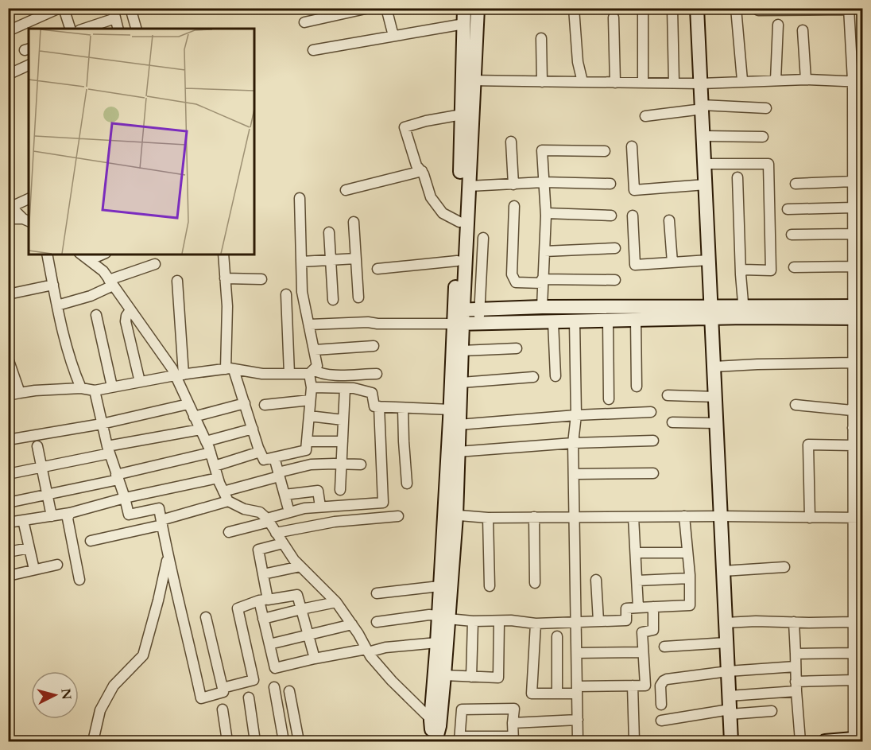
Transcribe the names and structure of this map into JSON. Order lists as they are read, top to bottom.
{
  "north": "right"
}
